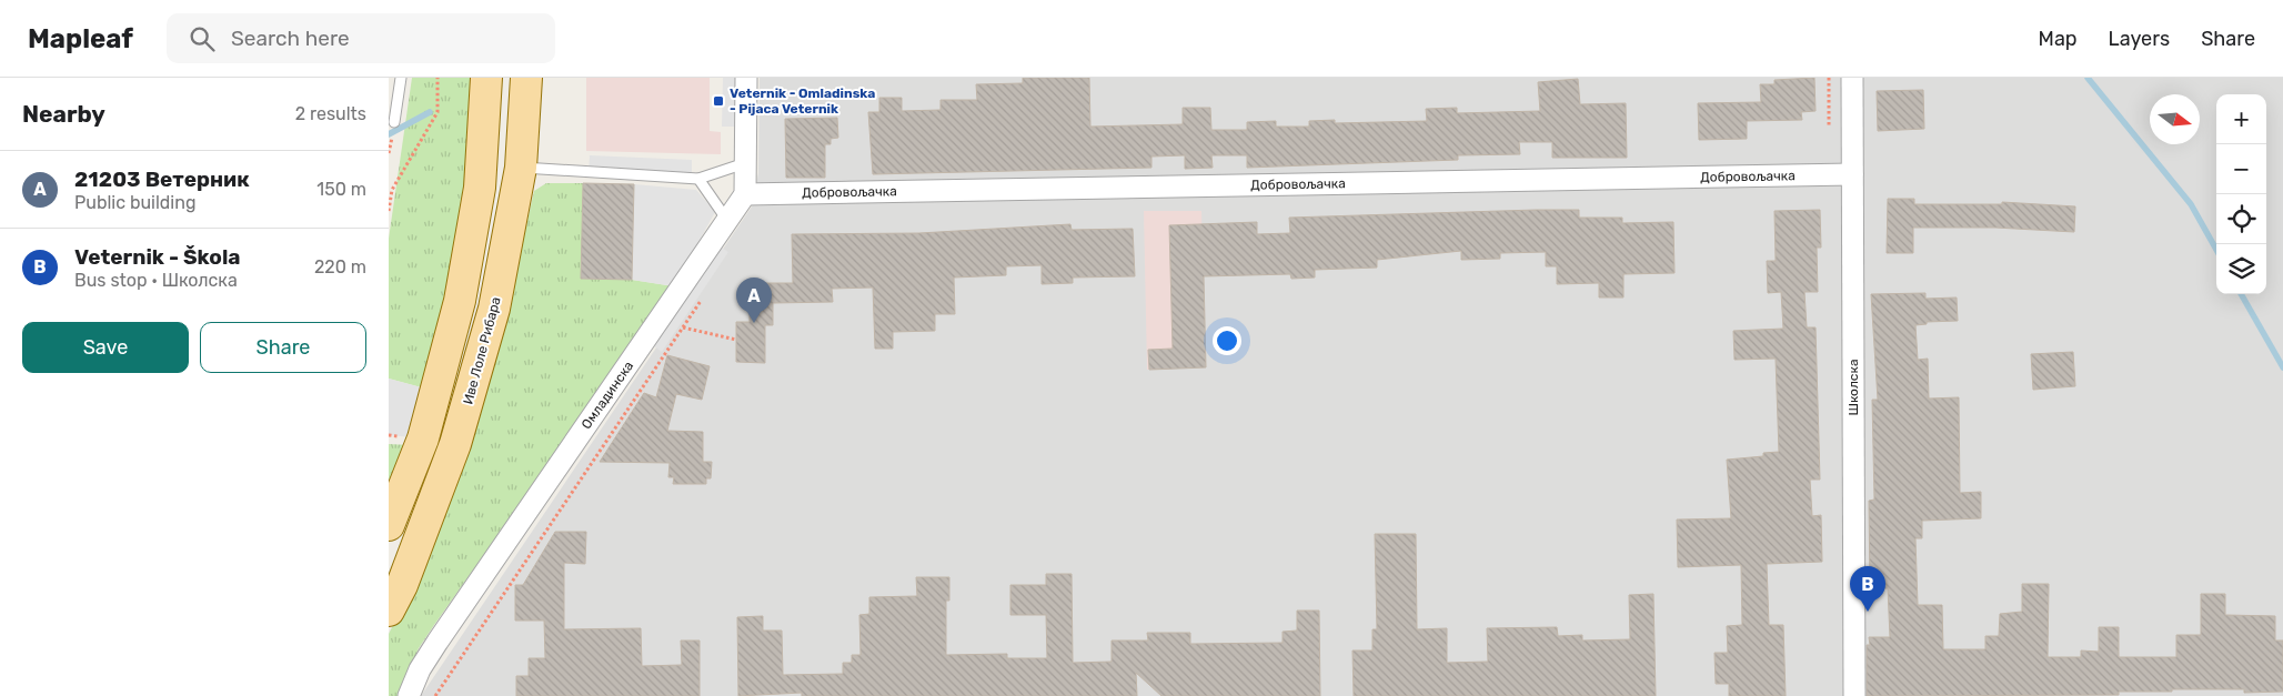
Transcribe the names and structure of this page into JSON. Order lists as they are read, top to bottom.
{
  "streets": {
    "main road": ["Иве Лоле Рибара"],
    "street": ["Добровољачка", "Школска", "Омладинска"]
  },
  "crossings": [
    ["Добровољачка", "Школска"],
    ["Добровољачка", "Омладинска"]
  ],
  "places": {
    "transit": ["Veternik - Omladinska - Pijaca Veternik"]
  },
  "north": "right",
  "page": {
    "header": "Mapleaf",
    "search": "Search here",
    "nav": ["Map", "Layers", "Share"],
    "heading": ["Nearby", "2 results"],
    "map_buttons": ["+", "−"],
    "list": [
      {
        "mark": "A",
        "name": "21203 Ветерник",
        "note": "Public building",
        "value": "150 m"
      },
      {
        "mark": "B",
        "name": "Veternik - Škola",
        "note": "Bus stop · Школска",
        "value": "220 m"
      }
    ],
    "pins": ["A", "B"],
    "buttons": ["Save", "Share"]
  }
}
